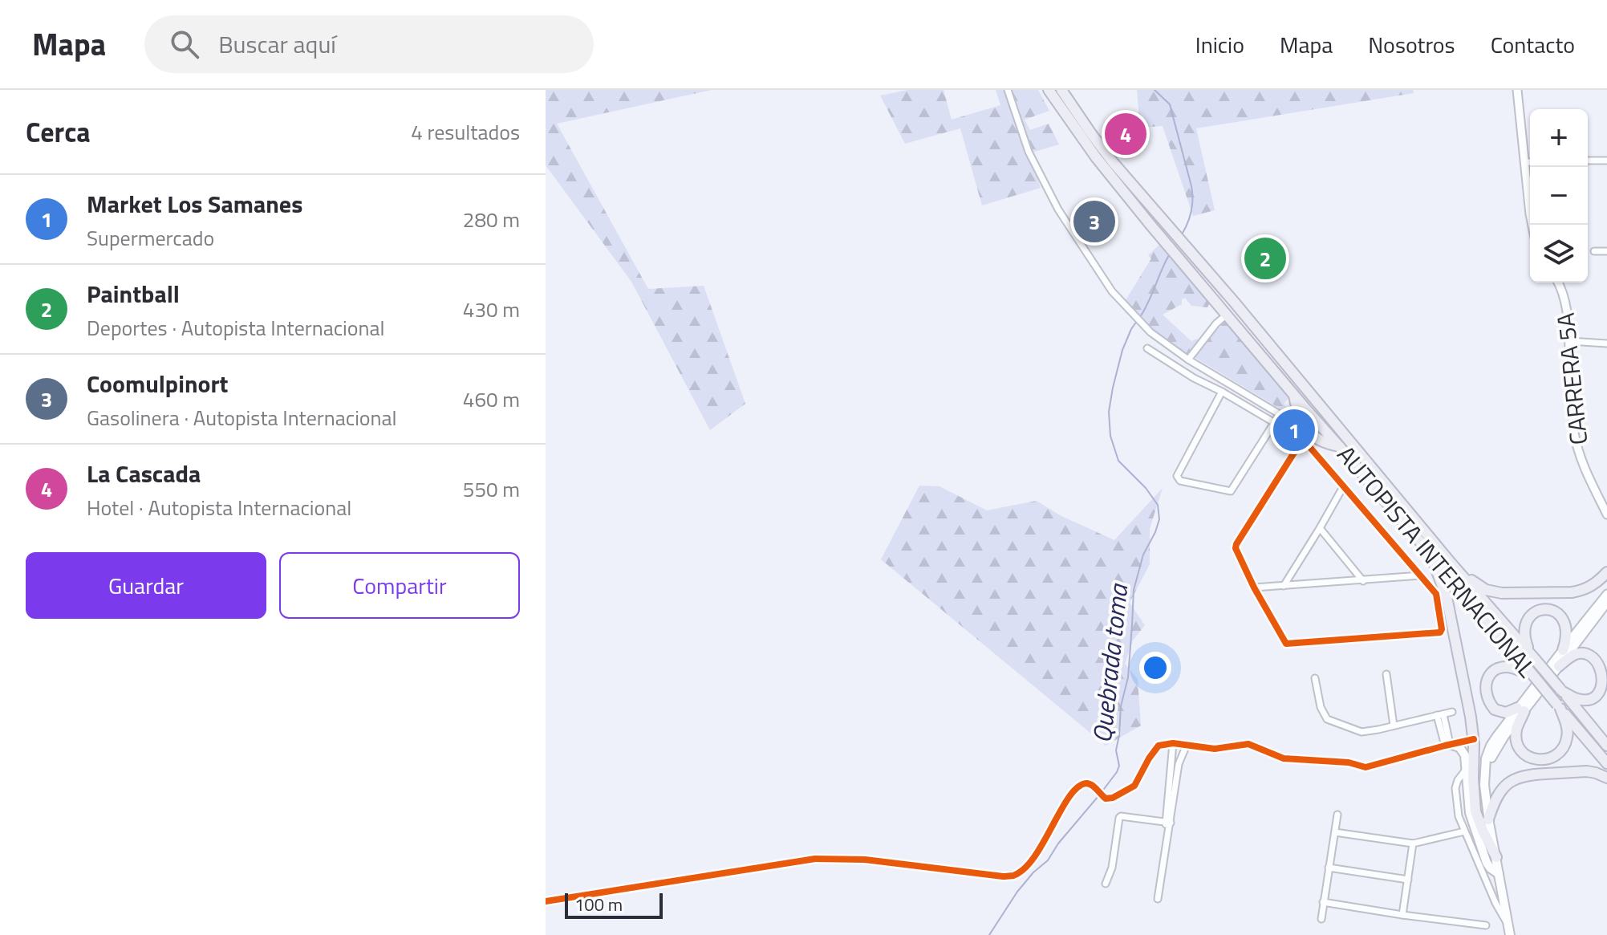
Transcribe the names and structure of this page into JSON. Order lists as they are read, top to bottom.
{
  "streets": {
    "highway": ["AUTOPISTA INTERNACIONAL"],
    "street": ["CARRERA 5A"]
  },
  "water": ["Quebrada toma"],
  "scale_bar": "100 m",
  "page": {
    "header": "Mapa",
    "search": "Buscar aquí",
    "nav": [
      "Inicio",
      "Mapa",
      "Nosotros",
      "Contacto"
    ],
    "heading": ["Cerca", "4 resultados"],
    "map_buttons": ["+", "−"],
    "pins": [
      "4",
      "3",
      "2",
      "1"
    ],
    "list": [
      {
        "mark": "1",
        "name": "Market Los Samanes",
        "note": "Supermercado",
        "value": "280 m"
      },
      {
        "mark": "2",
        "name": "Paintball",
        "note": "Deportes · Autopista Internacional",
        "value": "430 m"
      },
      {
        "mark": "3",
        "name": "Coomulpinort",
        "note": "Gasolinera · Autopista Internacional",
        "value": "460 m"
      },
      {
        "mark": "4",
        "name": "La Cascada",
        "note": "Hotel · Autopista Internacional",
        "value": "550 m"
      }
    ],
    "buttons": ["Guardar", "Compartir"],
    "scale": "100 m"
  }
}
